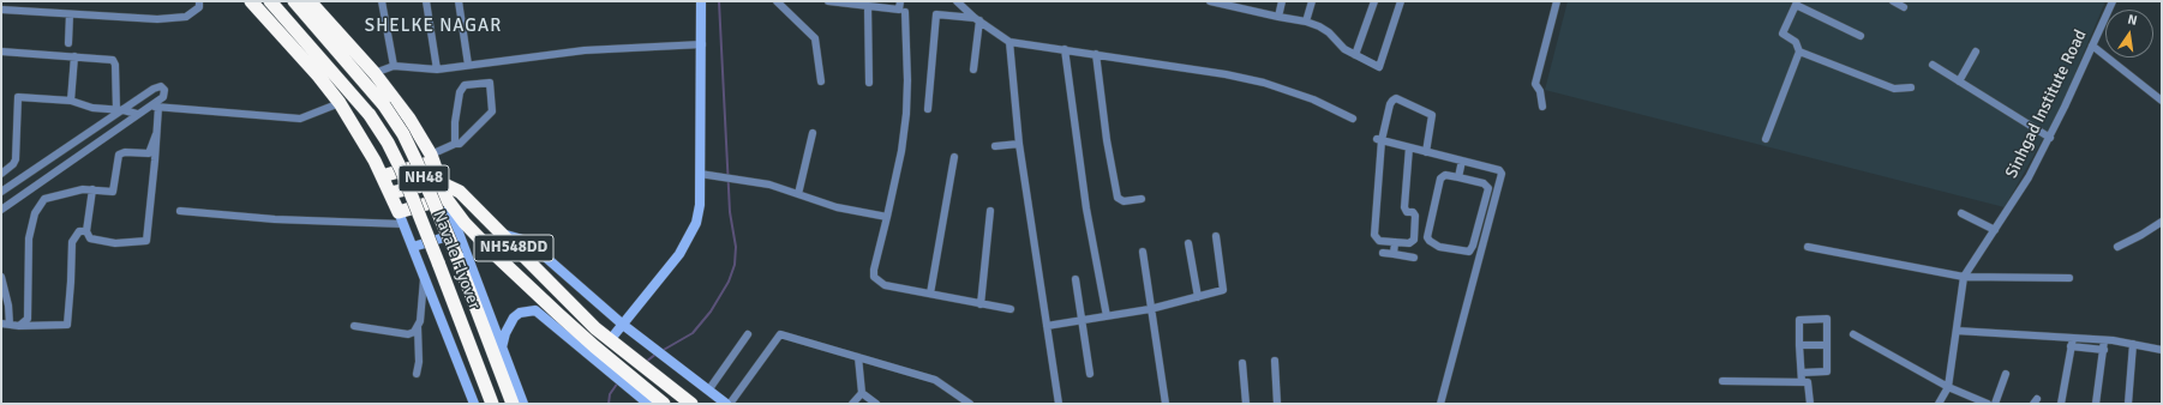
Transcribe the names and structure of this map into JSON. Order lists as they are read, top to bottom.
{
  "streets": {
    "highway": ["NH48", "NH548DD", "Navale Flyover"],
    "street": ["Sinhgad Institute Road"]
  },
  "districts": ["SHELKE NAGAR"],
  "north": "top"
}
